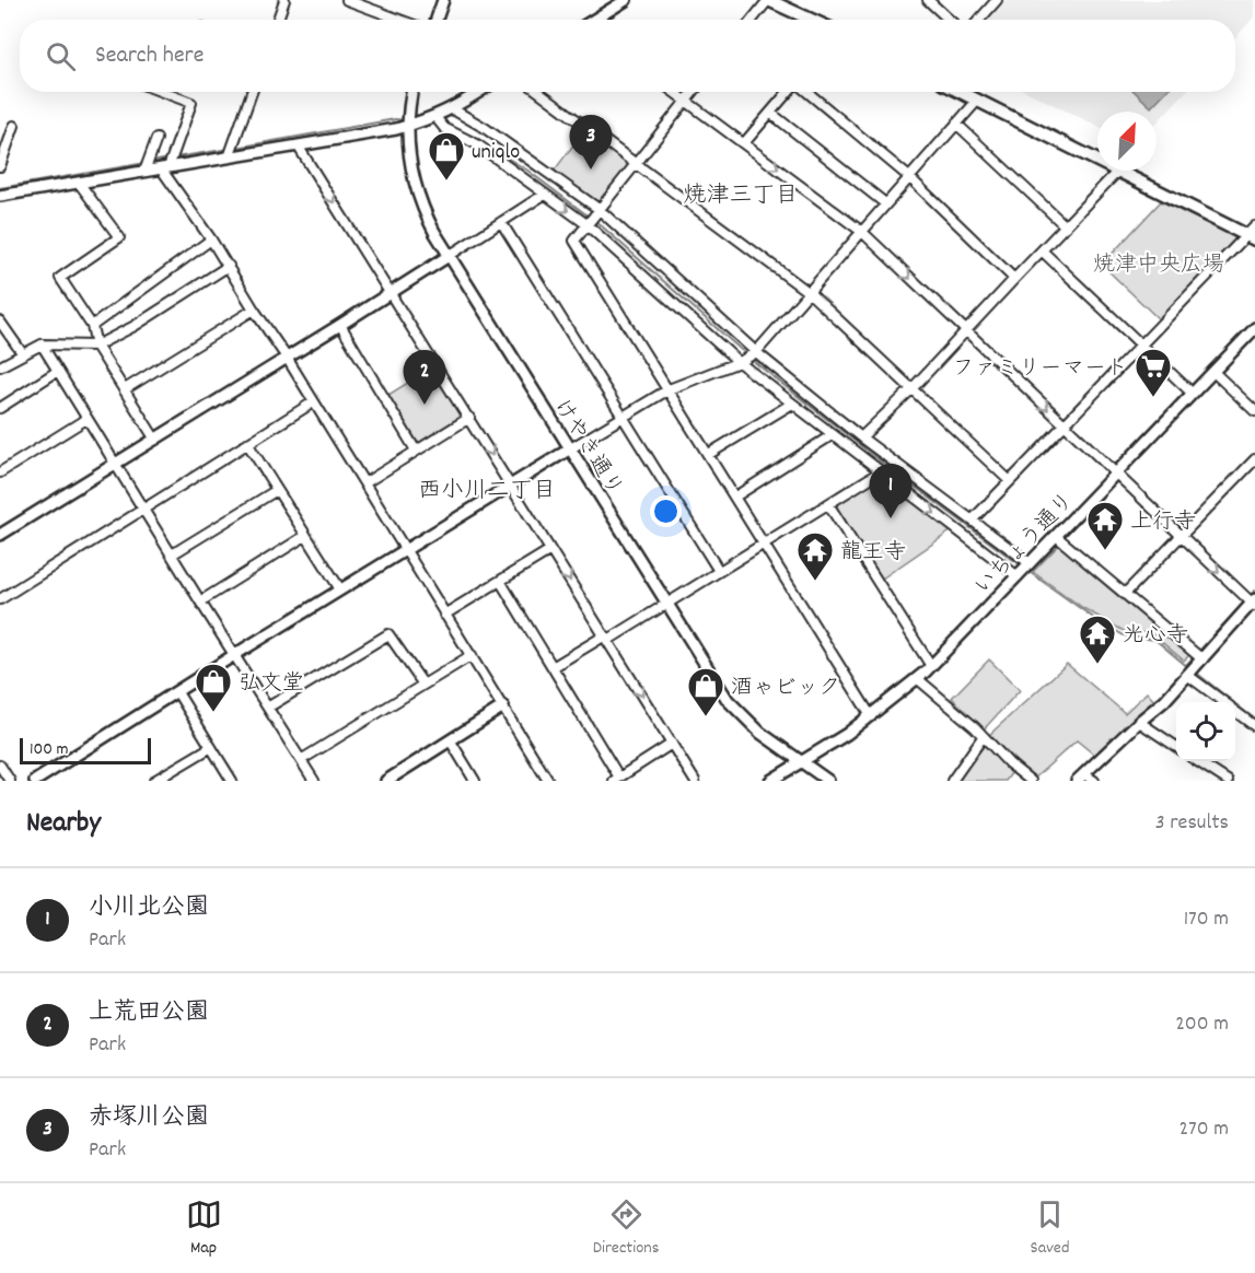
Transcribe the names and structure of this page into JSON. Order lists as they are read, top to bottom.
{
  "streets": {
    "street": ["けやき通り", "いちょう通り"]
  },
  "crossings": [
    ["けやき通り", "いちょう通り"]
  ],
  "districts": ["焼津三丁目", "西小川二丁目"],
  "parks": ["焼津中央広場"],
  "places": {
    "shop": ["uniqlo", "弘文堂", "酒ゃビック"],
    "supermarket": ["ファミリーマート"],
    "temple": ["上行寺", "龍王寺", "光心寺"]
  },
  "scale_bar": "100 m",
  "north": "top right",
  "page": {
    "search": "Search here",
    "pins": ["3", "2", "1"],
    "scale": "100 m",
    "heading": ["Nearby", "3 results"],
    "list": [
      {
        "mark": "1",
        "name": "小川北公園",
        "note": "Park",
        "value": "170 m"
      },
      {
        "mark": "2",
        "name": "上荒田公園",
        "note": "Park",
        "value": "200 m"
      },
      {
        "mark": "3",
        "name": "赤塚川公園",
        "note": "Park",
        "value": "270 m"
      }
    ],
    "nav": ["Map", "Directions", "Saved"]
  }
}
